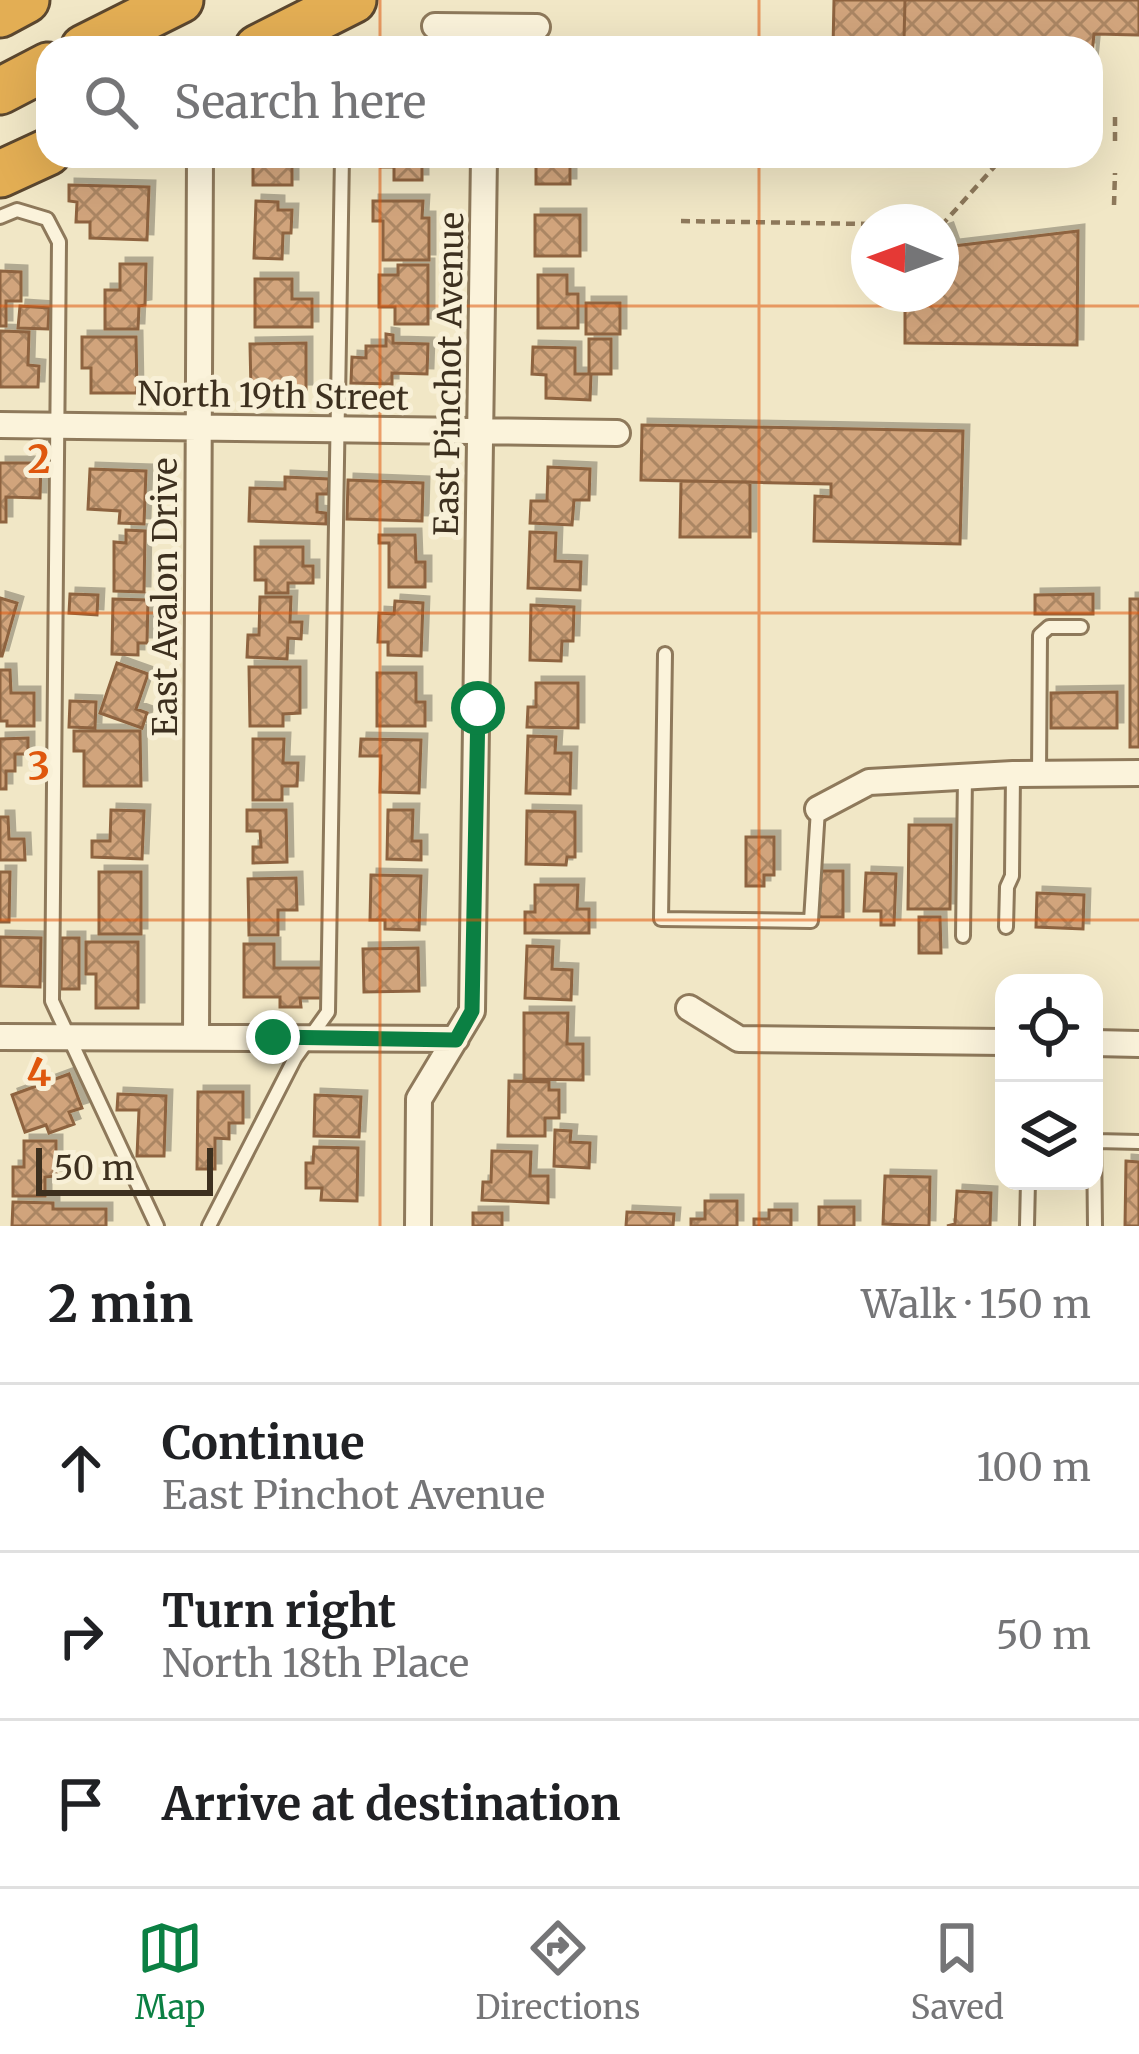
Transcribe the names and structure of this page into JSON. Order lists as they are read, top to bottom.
{
  "streets": {
    "street": ["East Pinchot Avenue", "North 19th Street", "East Avalon Drive"]
  },
  "crossings": [
    ["East Pinchot Avenue", "North 19th Street"],
    ["North 19th Street", "East Avalon Drive"]
  ],
  "scale_bar": "50 m",
  "north": "left",
  "page": {
    "search": "Search here",
    "scale": "50 m",
    "heading": ["2 min", "Walk · 150 m"],
    "list": [
      ["Continue", "East Pinchot Avenue", "100 m"],
      ["Turn right", "North 18th Place", "50 m"],
      "Arrive at destination"
    ],
    "nav": ["Map", "Directions", "Saved"]
  },
  "grid": {
    "rows": ["2", "3", "4"]
  }
}
